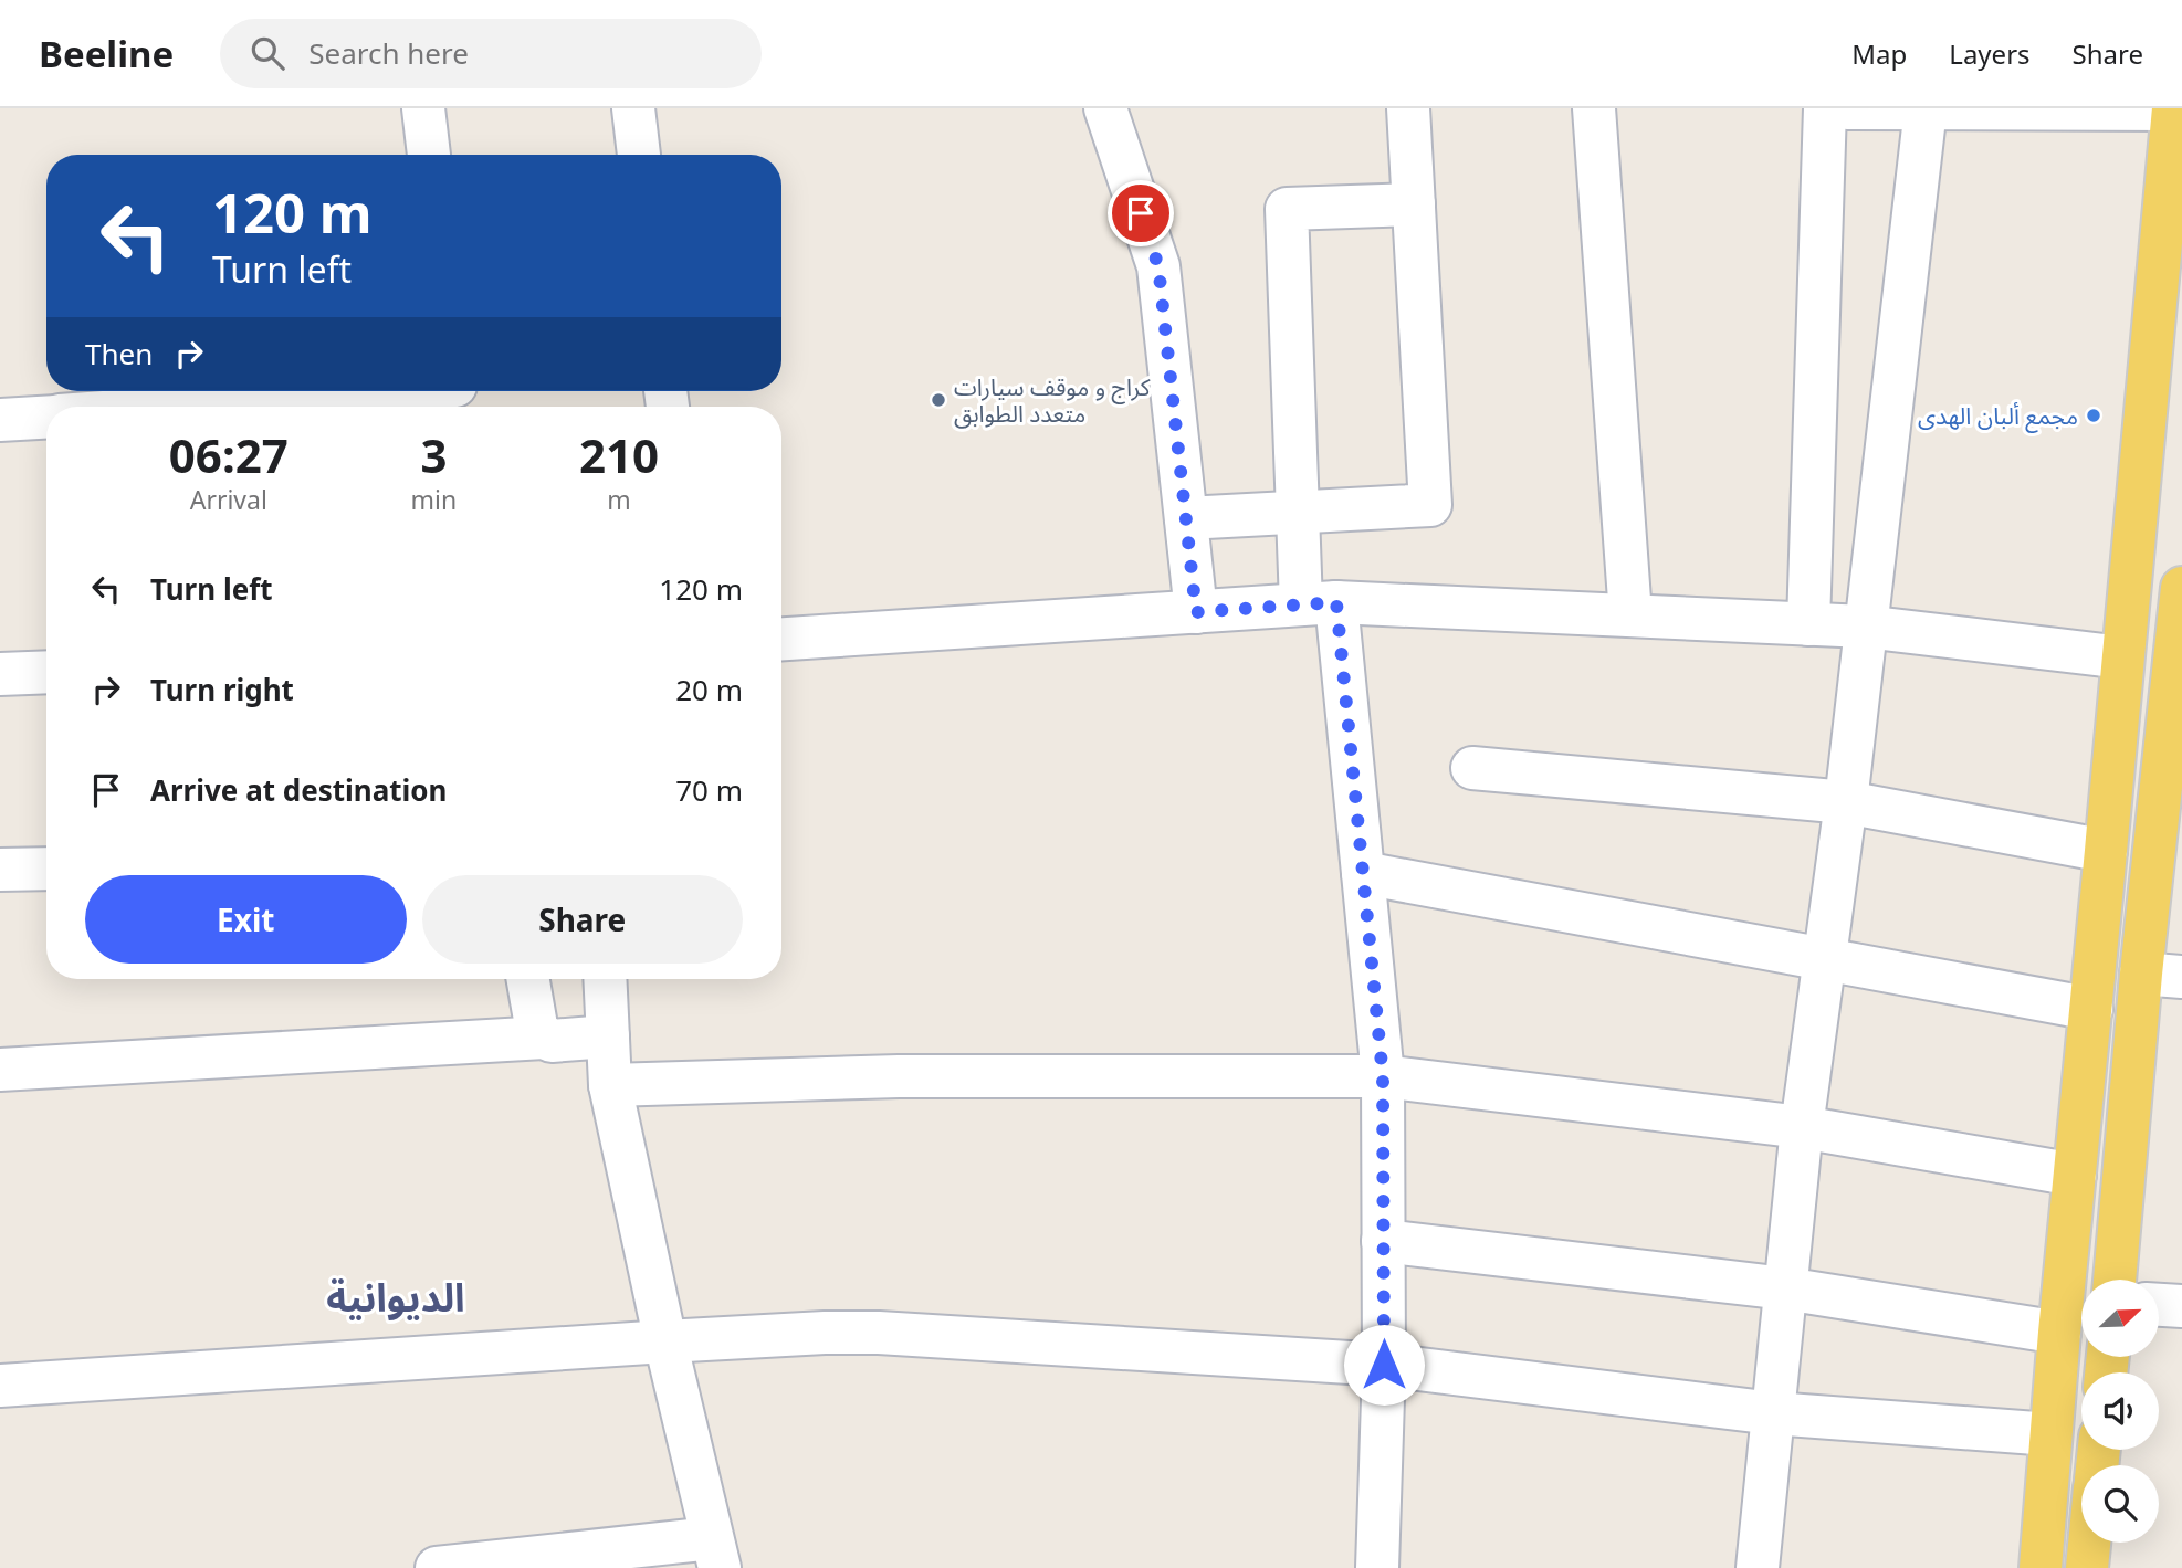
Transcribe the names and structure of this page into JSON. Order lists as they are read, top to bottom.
{
  "districts": ["الديوانية"],
  "places": ["كراج و موقف سيارات متعدد الطوابق", "مجمع ألبان الهدى"],
  "north": "top right",
  "page": {
    "header": "Beeline",
    "search": "Search here",
    "nav": ["Map", "Layers", "Share"],
    "turn": ["120 m", "Turn left"],
    "then": "Then",
    "eta": [
      "06:27",
      "Arrival",
      "3",
      "min",
      "210",
      "m"
    ],
    "list": [
      {
        "name": "Turn left",
        "value": "120 m"
      },
      {
        "name": "Turn right",
        "value": "20 m"
      },
      {
        "name": "Arrive at destination",
        "value": "70 m"
      }
    ],
    "buttons": ["Exit", "Share"]
  }
}
